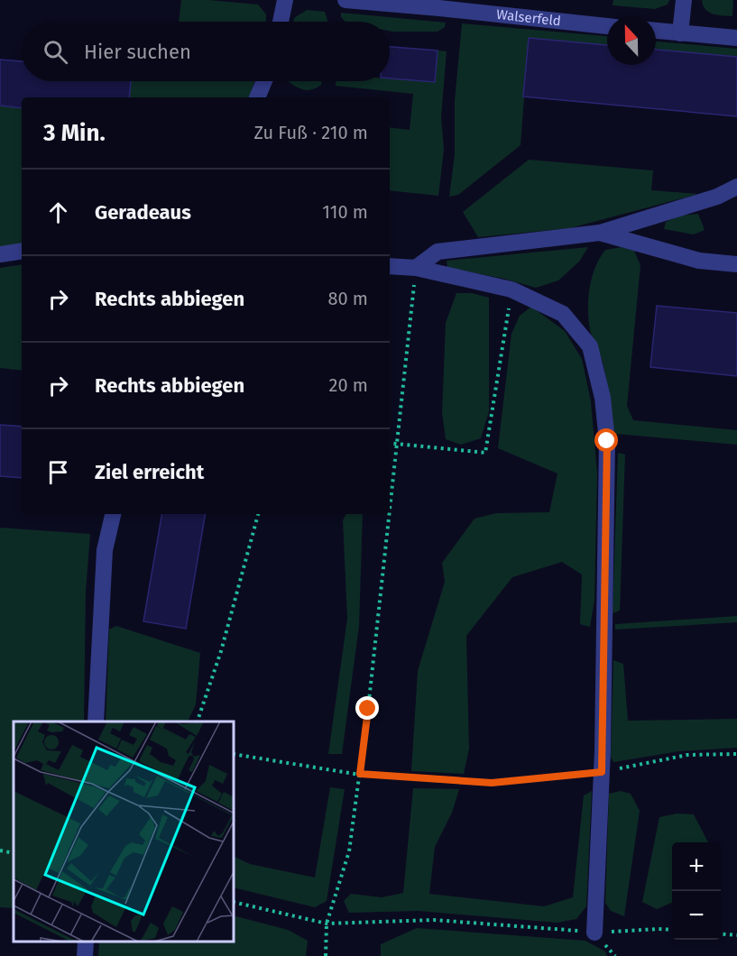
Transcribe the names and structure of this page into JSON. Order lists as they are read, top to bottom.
{
  "streets": {
    "lane": ["Walserfeld"]
  },
  "north": "top",
  "page": {
    "search": "Hier suchen",
    "heading": ["3 Min.", "Zu Fuß · 210 m"],
    "list": [
      ["Geradeaus", "110 m"],
      ["Rechts abbiegen", "80 m"],
      ["Rechts abbiegen", "20 m"],
      "Ziel erreicht"
    ],
    "map_buttons": ["+", "−"]
  }
}
